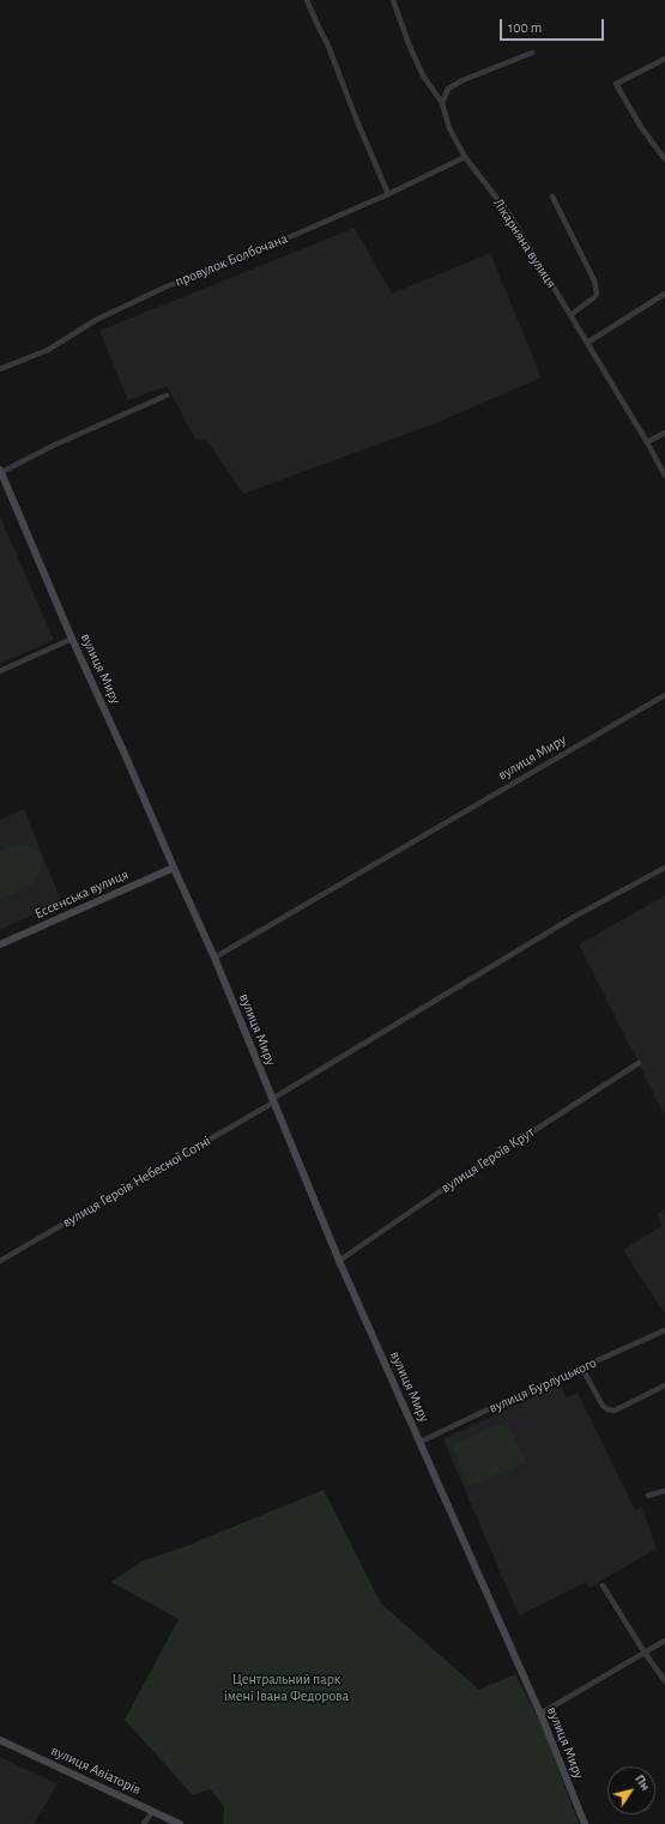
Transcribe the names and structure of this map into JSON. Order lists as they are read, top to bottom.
{
  "streets": {
    "main road": ["вулиця Миру", "Ессенська вулиця", "вулиця Авіаторів"],
    "street": [
      "Лікарняна вулиця",
      "провулок Болбочана",
      "вулиця Героїв Крут",
      "вулиця Героїв Небесної Сотні",
      "вулиця Бурлуцького"
    ]
  },
  "crossings": [
    ["Лікарняна вулиця", "провулок Болбочана"],
    ["вулиця Миру", "Ессенська вулиця"],
    ["вулиця Миру", "вулиця Героїв Крут"],
    ["вулиця Миру", "вулиця Героїв Небесної Сотні"],
    ["вулиця Миру", "вулиця Бурлуцького"]
  ],
  "parks": ["Центральний парк імені Івана Федорова"],
  "scale_bar": "100 m",
  "north": "top right"
}
